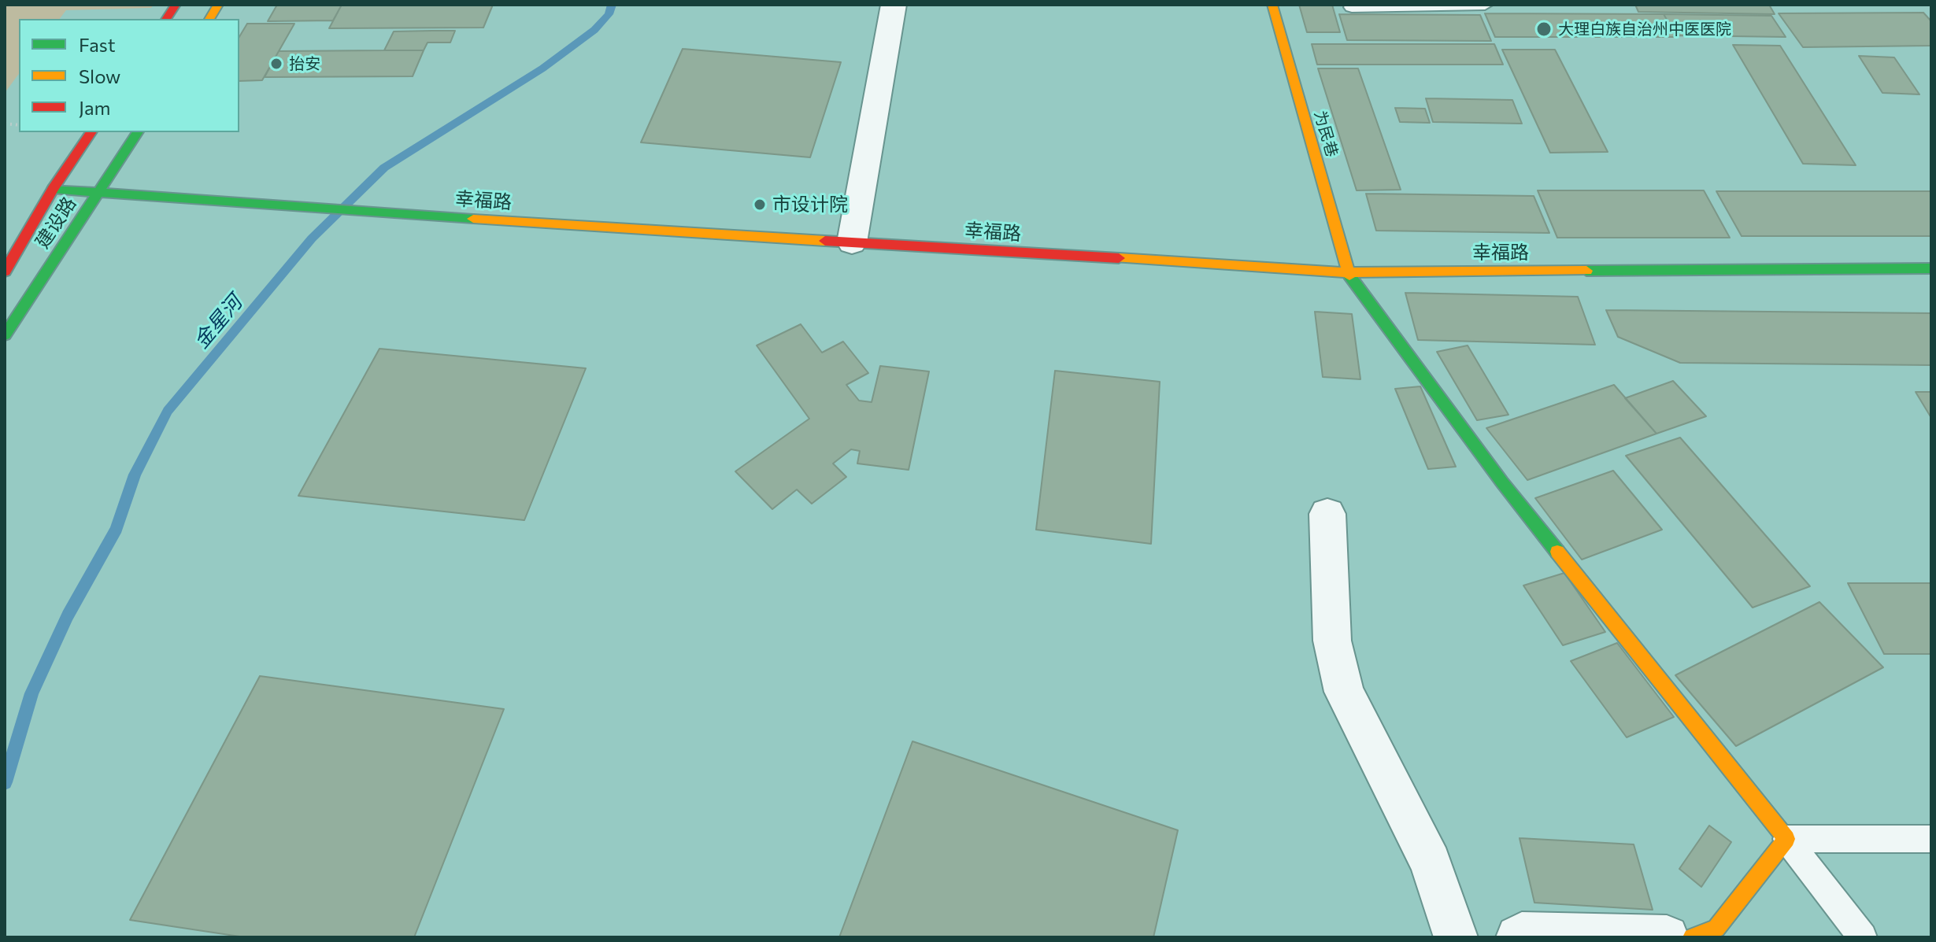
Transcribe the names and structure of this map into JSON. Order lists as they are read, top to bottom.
{
  "streets": {
    "street": ["为民巷", "幸福路", "建设路"]
  },
  "crossings": [
    ["为民巷", "幸福路"],
    ["幸福路", "建设路"]
  ],
  "water": ["金星河"],
  "places": ["大理白族自治州中医医院", "抬安", "市设计院"],
  "legend": ["Fast", "Slow", "Jam"]
}
